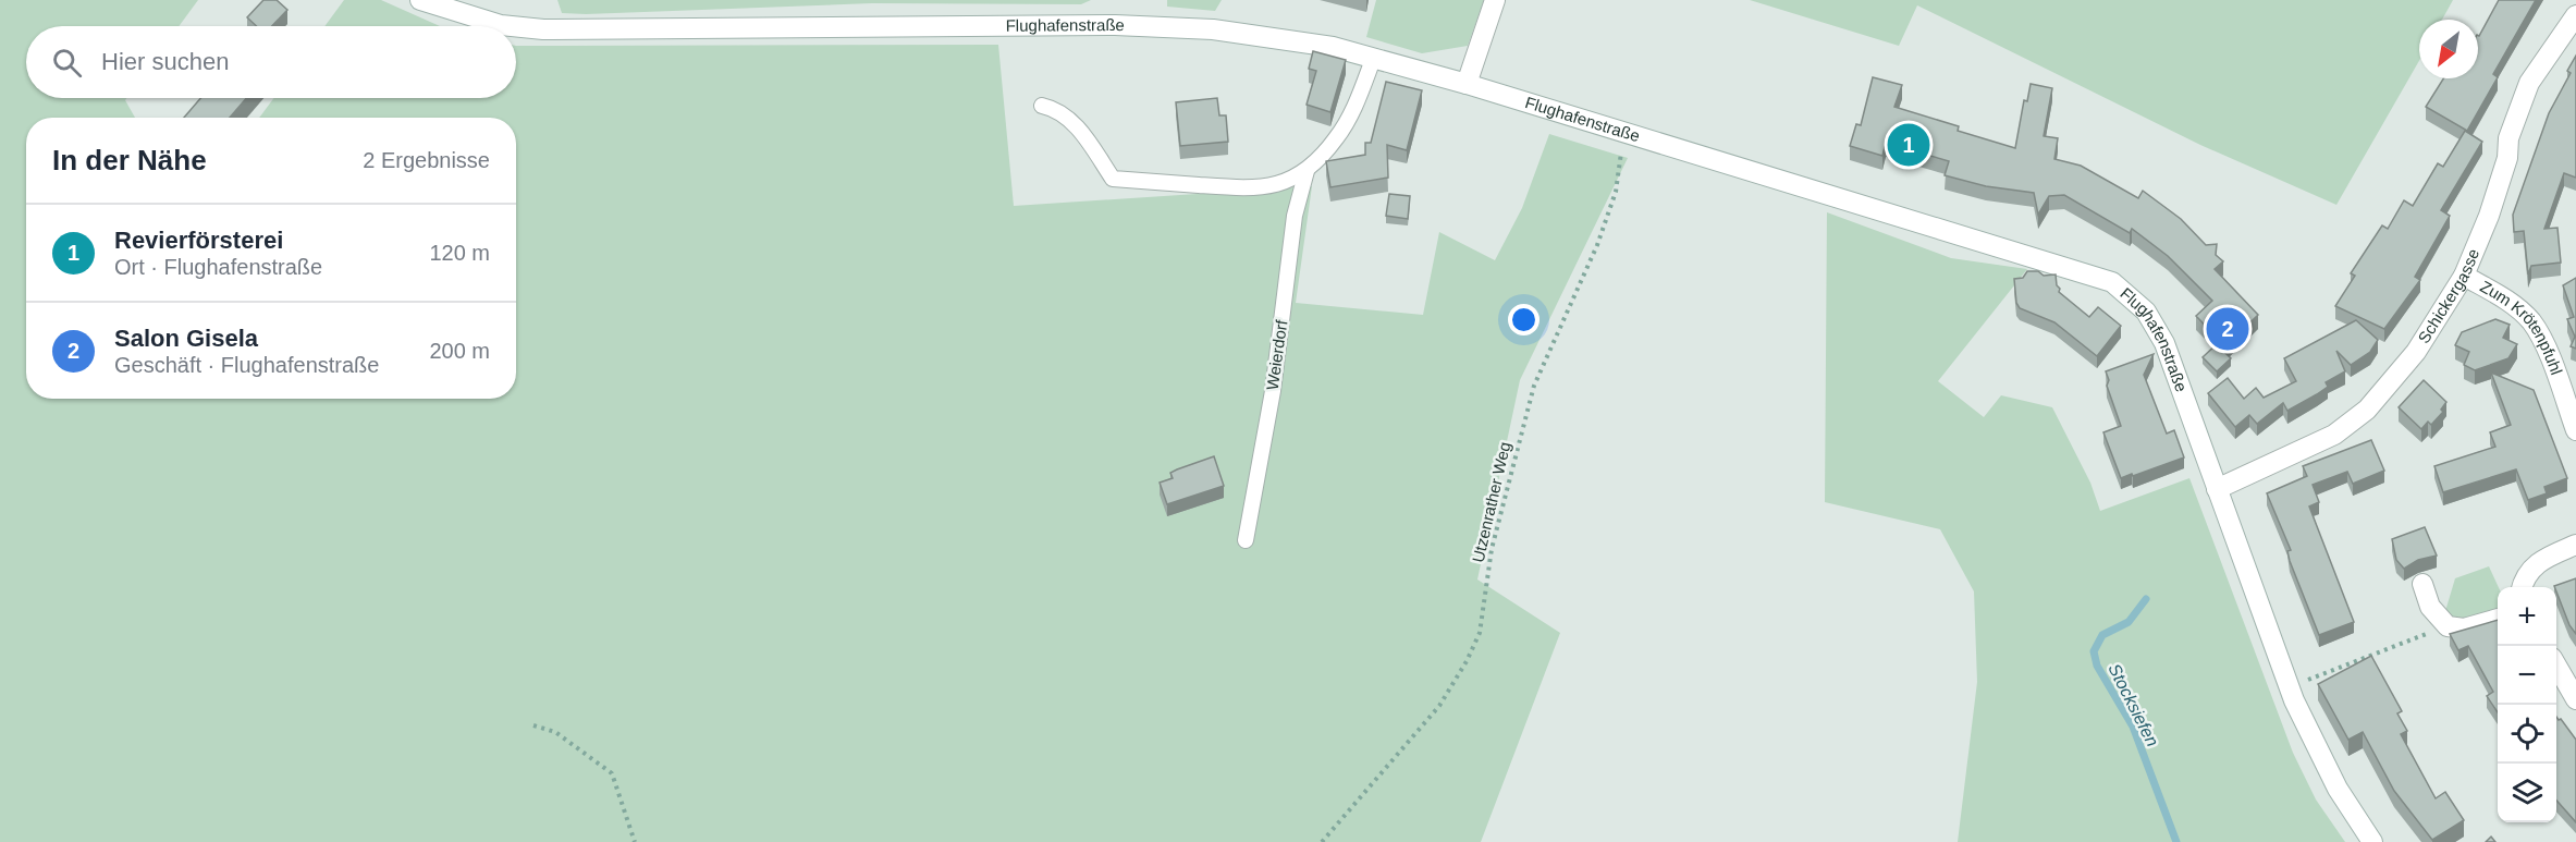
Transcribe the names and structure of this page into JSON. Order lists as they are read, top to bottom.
{
  "streets": {
    "main road": ["Flughafenstraße", "Schickergasse", "Zum Krötenpfuhl"],
    "lane": ["Weierdorf"],
    "path": ["Utzenrather Weg"]
  },
  "crossings": [
    ["Flughafenstraße", "Schickergasse"],
    ["Flughafenstraße", "Weierdorf"],
    ["Flughafenstraße", "Utzenrather Weg"],
    ["Schickergasse", "Zum Krötenpfuhl"]
  ],
  "water": ["Stocksiefen"],
  "north": "bottom left",
  "page": {
    "search": "Hier suchen",
    "heading": ["In der Nähe", "2 Ergebnisse"],
    "pins": ["1", "2"],
    "list": [
      {
        "mark": "1",
        "name": "Revierförsterei",
        "note": "Ort · Flughafenstraße",
        "value": "120 m"
      },
      {
        "mark": "2",
        "name": "Salon Gisela",
        "note": "Geschäft · Flughafenstraße",
        "value": "200 m"
      }
    ],
    "map_buttons": ["+", "−"]
  }
}
